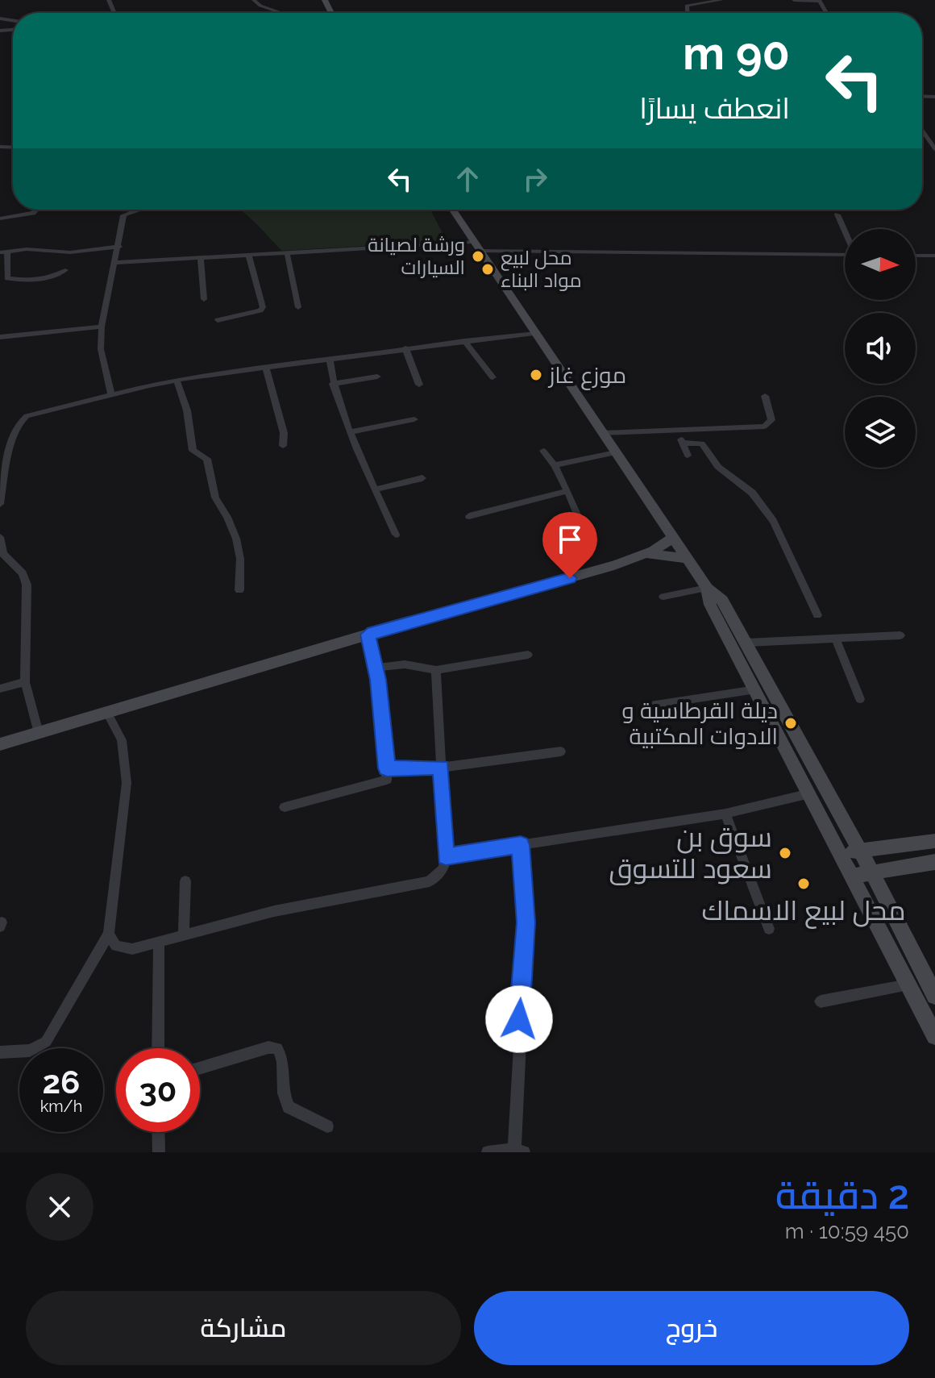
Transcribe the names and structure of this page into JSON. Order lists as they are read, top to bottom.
{
  "places": [
    "ورشة لصيانة السيارات",
    "محل لبيع مواد البناء",
    "موزع غاز",
    "ديلة القرطاسية و الادوات المكتبية",
    "سوق بن سعود للتسوق",
    "محل لبيع الاسماك"
  ],
  "north": "right",
  "page": {
    "turn": ["90 m", "انعطف يسارًا"],
    "speed": "26 km/h",
    "limit": "30",
    "heading": ["2 دقيقة", "450 m · 10:59"],
    "buttons": ["خروج", "مشاركة"]
  }
}
